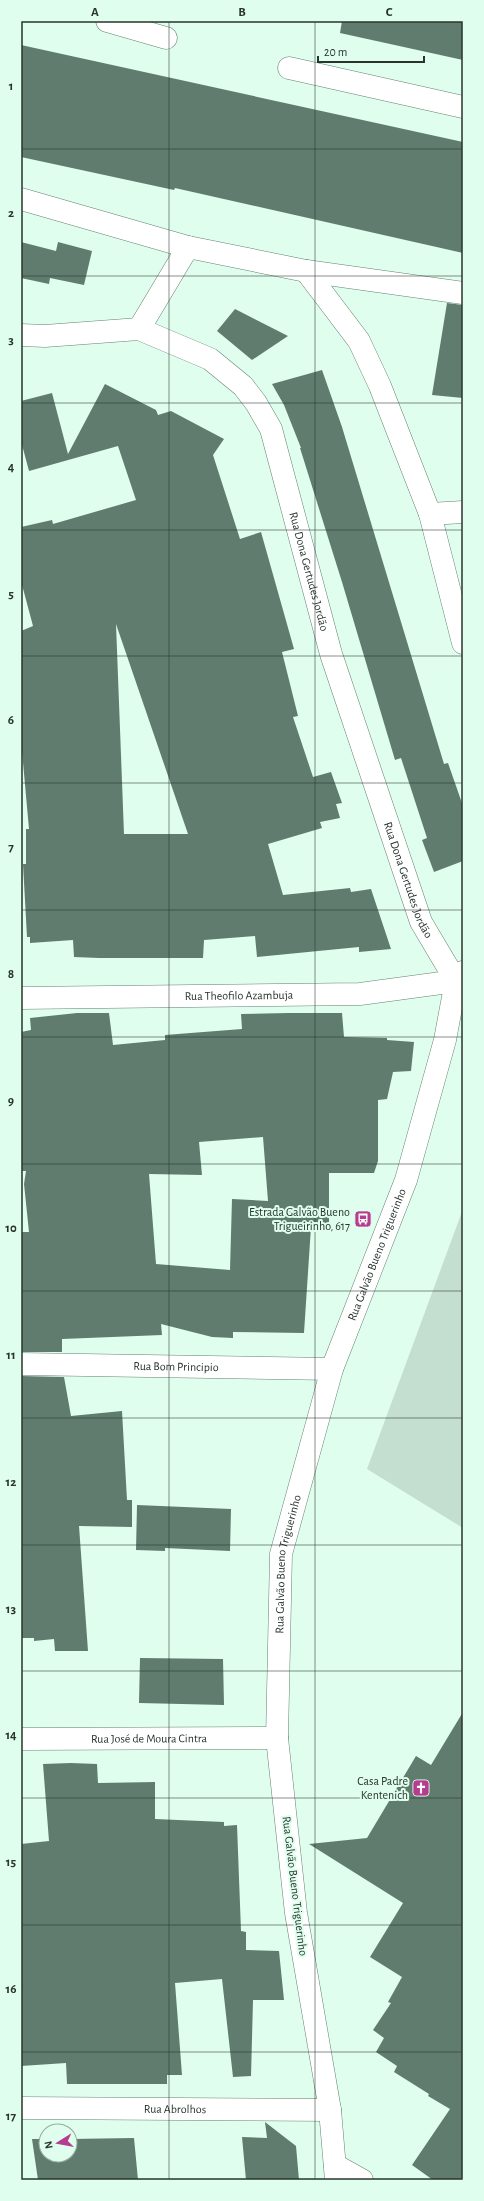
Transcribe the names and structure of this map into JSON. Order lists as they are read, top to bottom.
{
  "streets": {
    "street": [
      "Rua Dona Gertudes Jordão",
      "Rua Theofilo Azambuja",
      "Rua Galvão Bueno Triguerinho",
      "Rua Bom Principio",
      "Rua José de Moura Cintra",
      "Rua Abrolhos"
    ]
  },
  "crossings": [
    ["Rua Dona Gertudes Jordão", "Rua Theofilo Azambuja"],
    ["Rua Dona Gertudes Jordão", "Rua Galvão Bueno Triguerinho"],
    ["Rua Theofilo Azambuja", "Rua Galvão Bueno Triguerinho"],
    ["Rua Galvão Bueno Triguerinho", "Rua Bom Principio"],
    ["Rua Galvão Bueno Triguerinho", "Rua José de Moura Cintra"],
    ["Rua Galvão Bueno Triguerinho", "Rua Abrolhos"]
  ],
  "places": {
    "bus stop": ["Estrada Galvão Bueno Trigueirinho, 617"],
    "church": ["Casa Padre Kentenich"]
  },
  "scale_bar": "20 m",
  "north": "left",
  "grid": {
    "columns": ["A", "B", "C"],
    "rows": [
      "1",
      "2",
      "3",
      "4",
      "5",
      "6",
      "7",
      "8",
      "9",
      "10",
      "11",
      "12",
      "13",
      "14",
      "15",
      "16",
      "17"
    ]
  }
}
